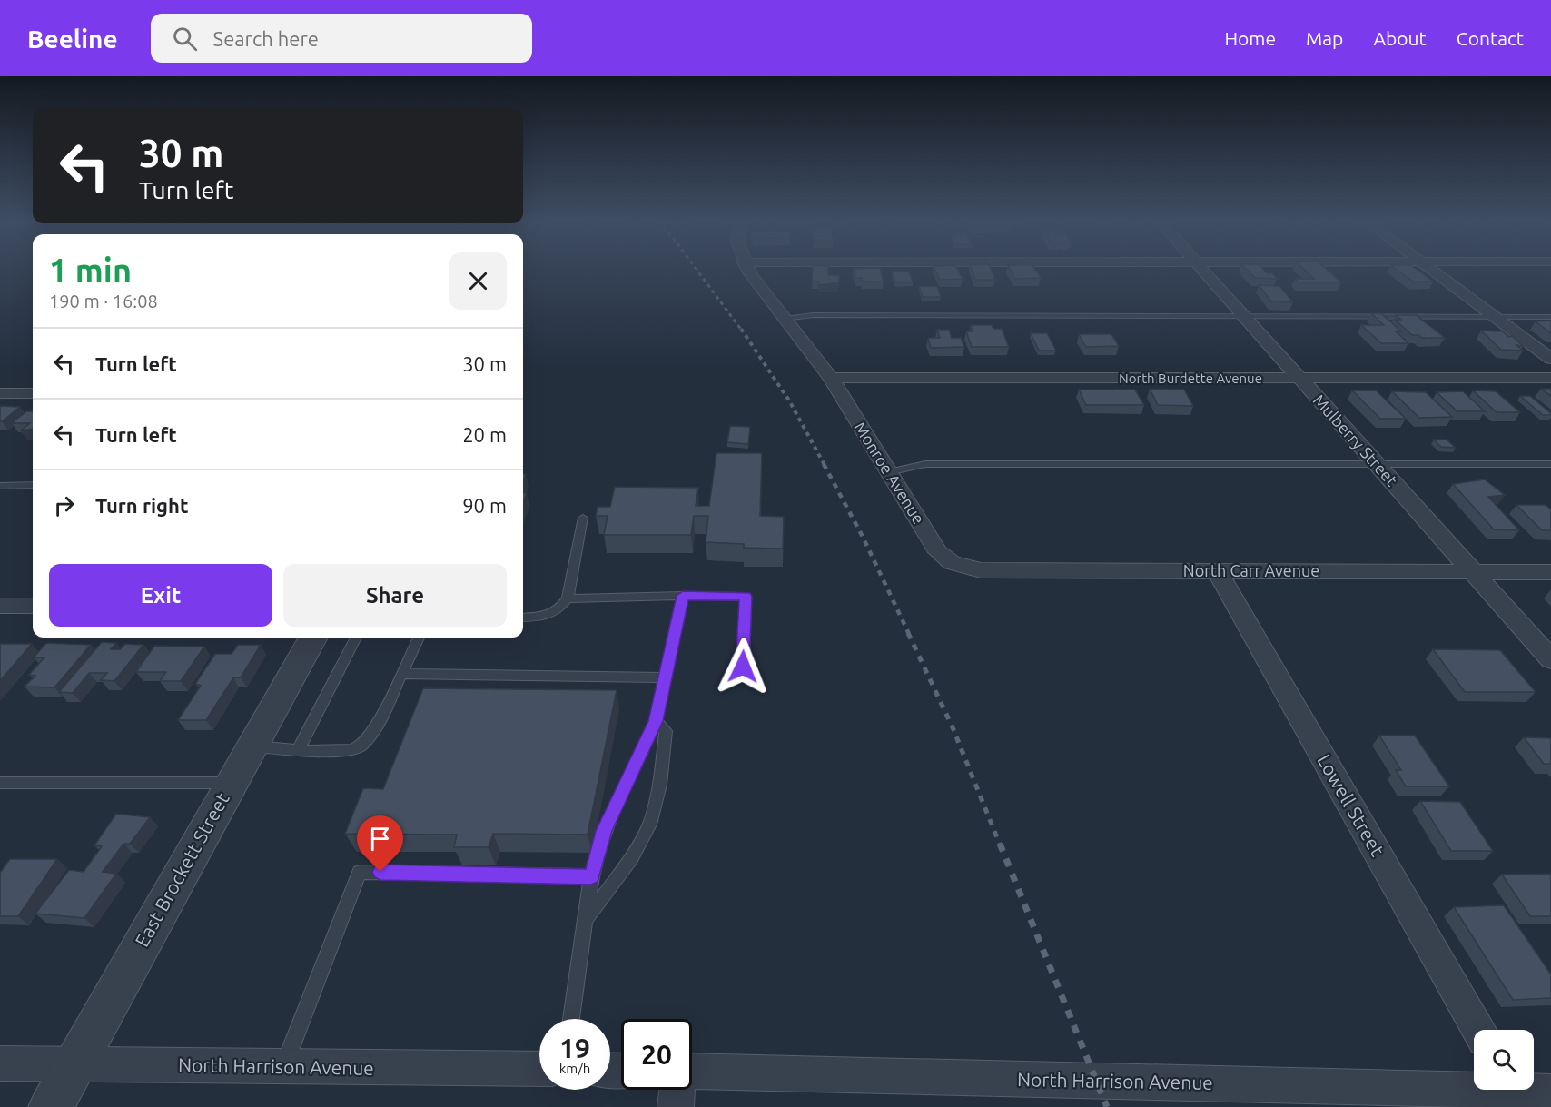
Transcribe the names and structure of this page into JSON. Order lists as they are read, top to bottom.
{
  "streets": {
    "street": [
      "North Burdette Avenue",
      "Mulberry Street",
      "Monroe Avenue",
      "North Carr Avenue",
      "Lowell Street",
      "East Brockett Street",
      "North Harrison Avenue"
    ]
  },
  "crossings": [
    ["North Burdette Avenue", "Mulberry Street"],
    ["North Burdette Avenue", "Monroe Avenue"],
    ["Mulberry Street", "North Carr Avenue"],
    ["Monroe Avenue", "North Carr Avenue"],
    ["North Carr Avenue", "Lowell Street"],
    ["East Brockett Street", "North Harrison Avenue"]
  ],
  "page": {
    "header": "Beeline",
    "search": "Search here",
    "nav": [
      "Home",
      "Map",
      "About",
      "Contact"
    ],
    "turn": ["30 m", "Turn left"],
    "heading": ["1 min", "190 m · 16:08"],
    "list": [
      {
        "name": "Turn left",
        "value": "30 m"
      },
      {
        "name": "Turn left",
        "value": "20 m"
      },
      {
        "name": "Turn right",
        "value": "90 m"
      }
    ],
    "buttons": ["Exit", "Share"],
    "speed": "19 km/h",
    "limit": "20"
  }
}
